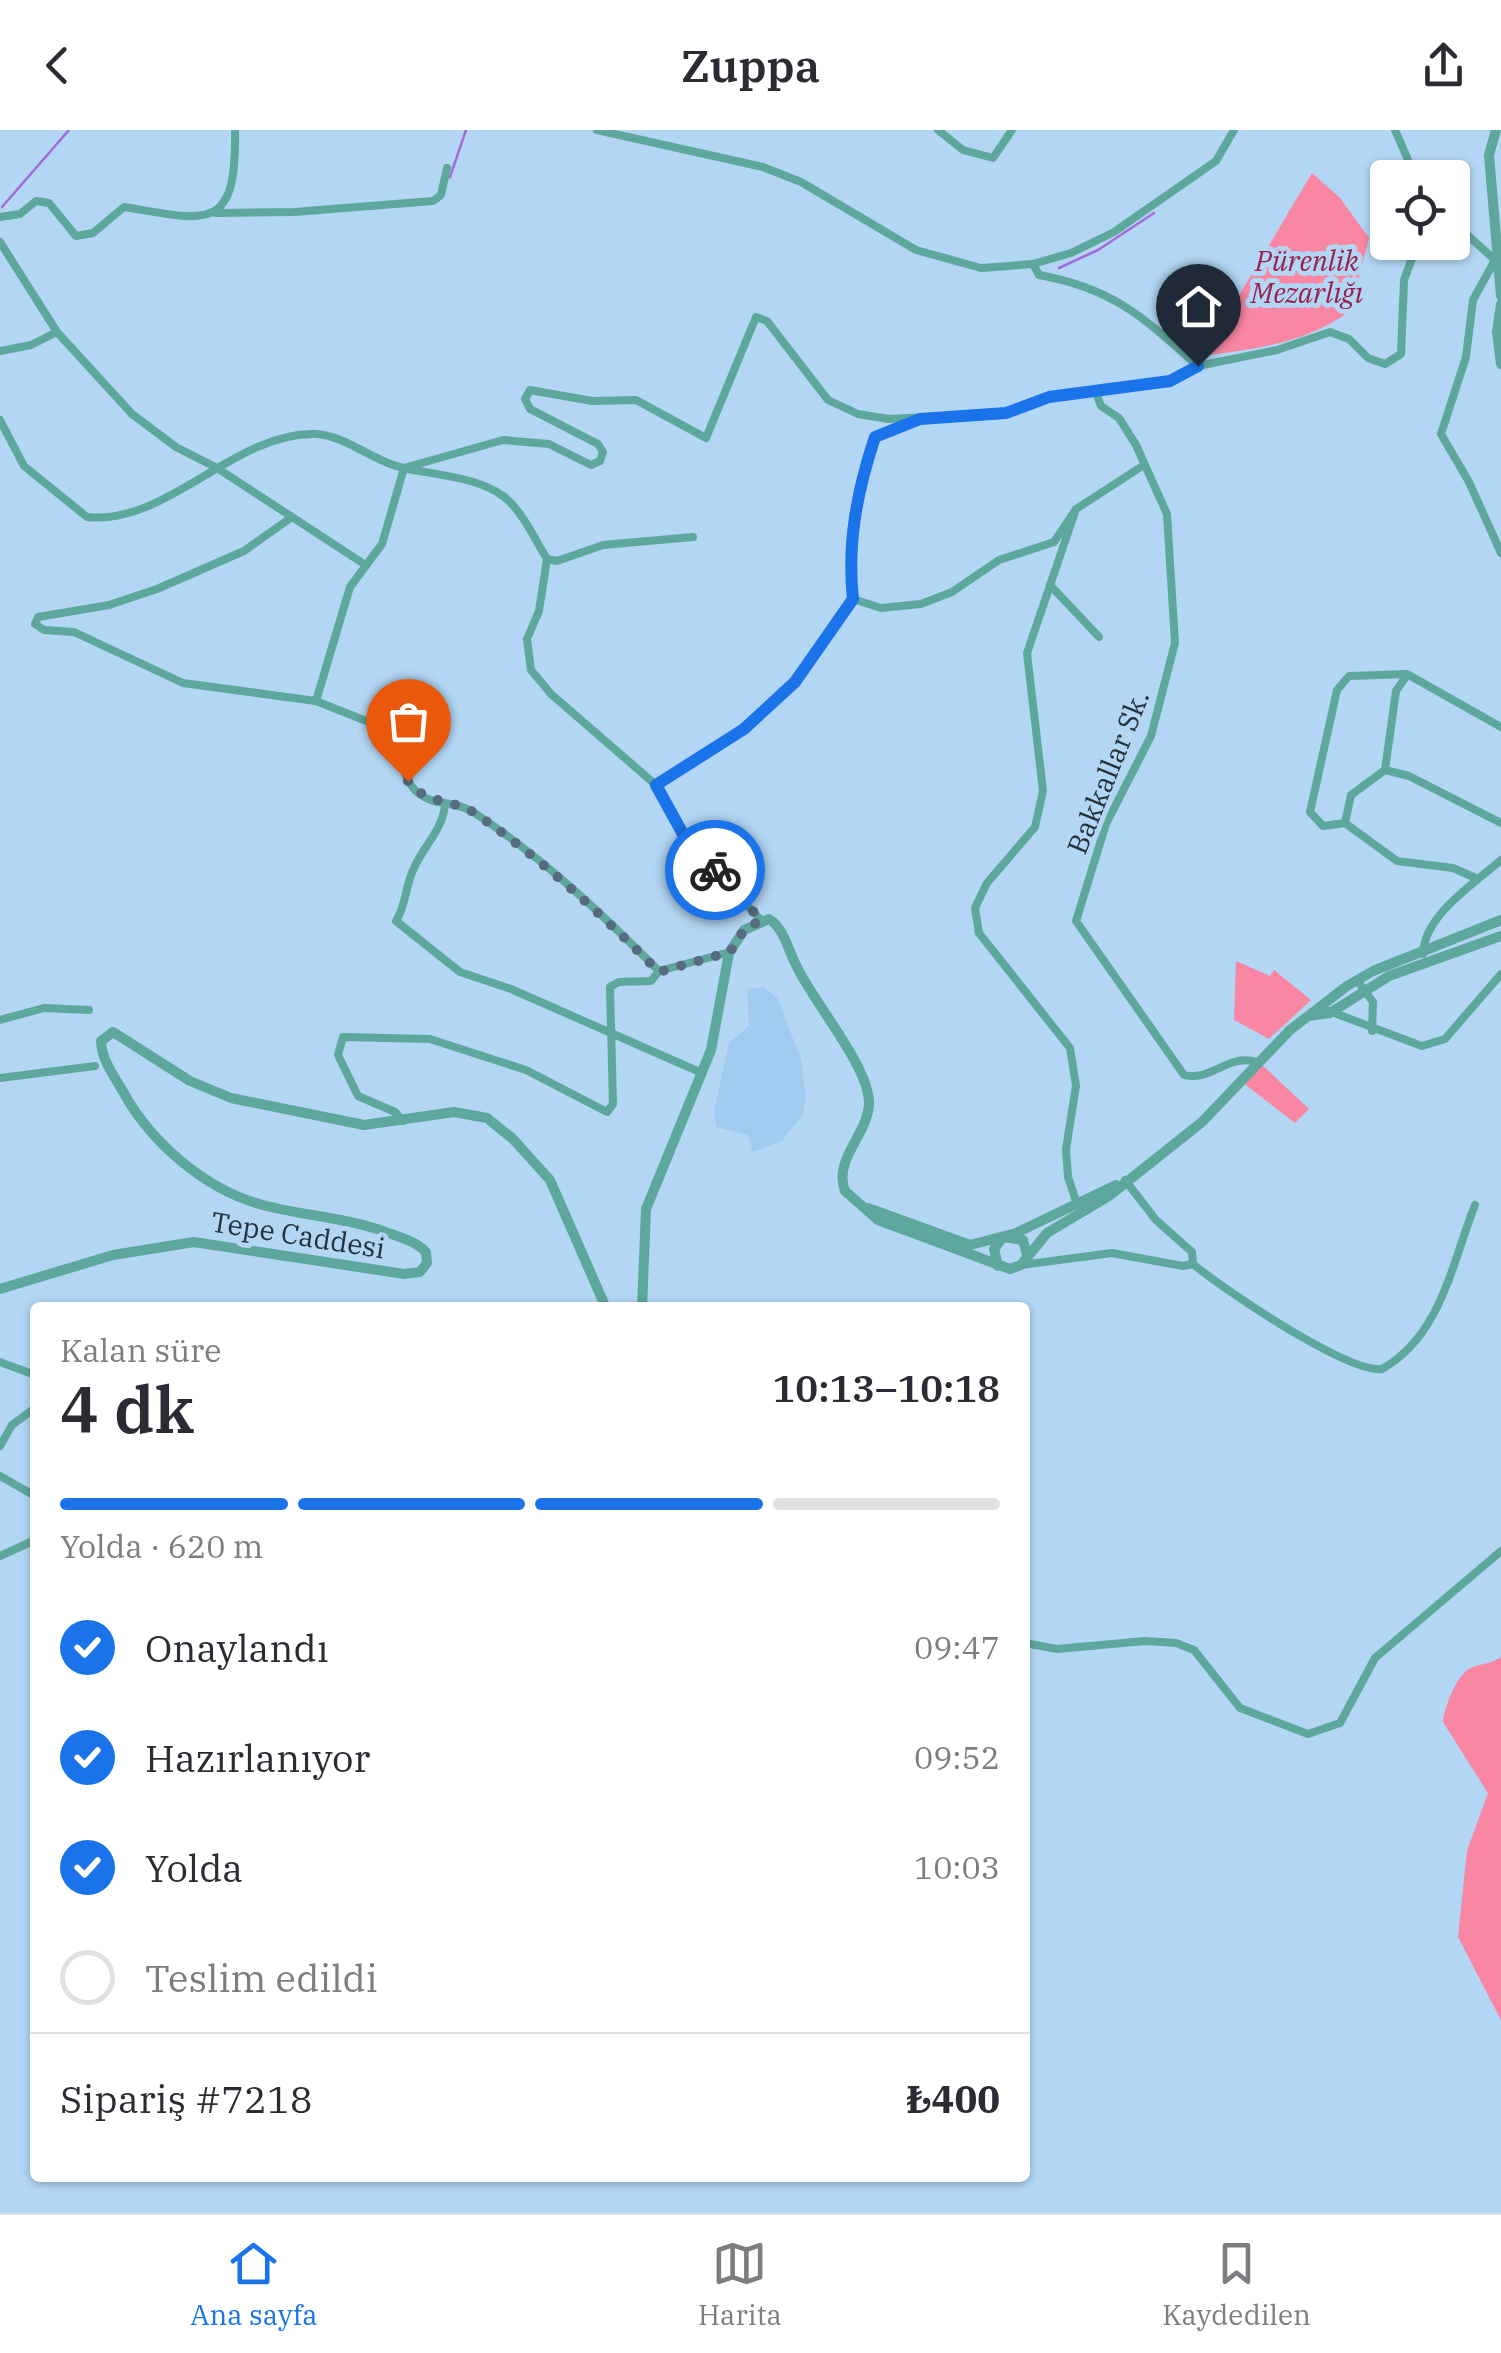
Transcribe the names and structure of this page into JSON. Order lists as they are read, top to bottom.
{
  "streets": {
    "street": ["Bakkallar Sk.", "Tepe Caddesi"]
  },
  "parks": ["Pürenlik Mezarlığı"],
  "page": {
    "header": "Zuppa",
    "heading": ["4 dk", "Kalan süre", "10:13–10:18"],
    "panel": ["Sipariş #7218", "₺400"],
    "bar": "Yolda · 620 m",
    "list": [
      ["Onaylandı", "09:47"],
      ["Hazırlanıyor", "09:52"],
      ["Yolda", "10:03"],
      "Teslim edildi"
    ],
    "tabs": ["Ana sayfa", "Harita", "Kaydedilen"]
  }
}
